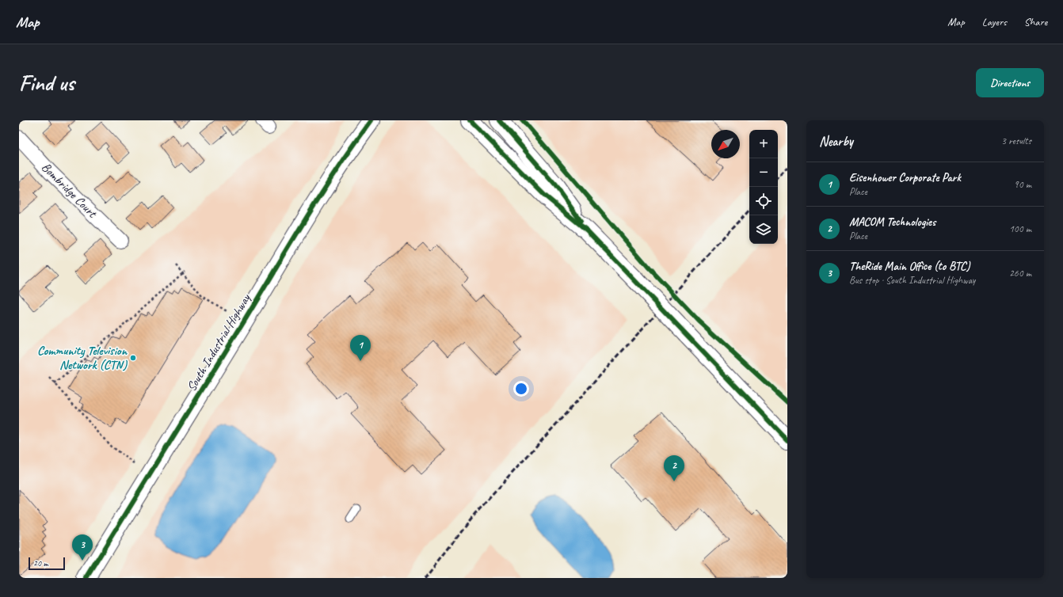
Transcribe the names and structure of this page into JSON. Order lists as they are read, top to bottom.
{
  "streets": {
    "main road": ["South Industrial Highway"],
    "street": ["Bombridge Court"]
  },
  "places": ["Community Television Network (CTN)"],
  "scale_bar": "20 m",
  "north": "bottom left",
  "page": {
    "header": "Map",
    "nav": ["Map", "Layers", "Share"],
    "buttons": "Directions",
    "title": "Find us",
    "heading": ["Nearby", "3 results"],
    "map_buttons": ["+", "−"],
    "list": [
      {
        "mark": "1",
        "name": "Eisenhower Corporate Park",
        "note": "Place",
        "value": "90 m"
      },
      {
        "mark": "2",
        "name": "MACOM Technologies",
        "note": "Place",
        "value": "100 m"
      },
      {
        "mark": "3",
        "name": "TheRide Main Office (to BTC)",
        "note": "Bus stop · South Industrial Highway",
        "value": "260 m"
      }
    ],
    "pins": ["1", "2", "3"],
    "scale": "20 m"
  }
}
